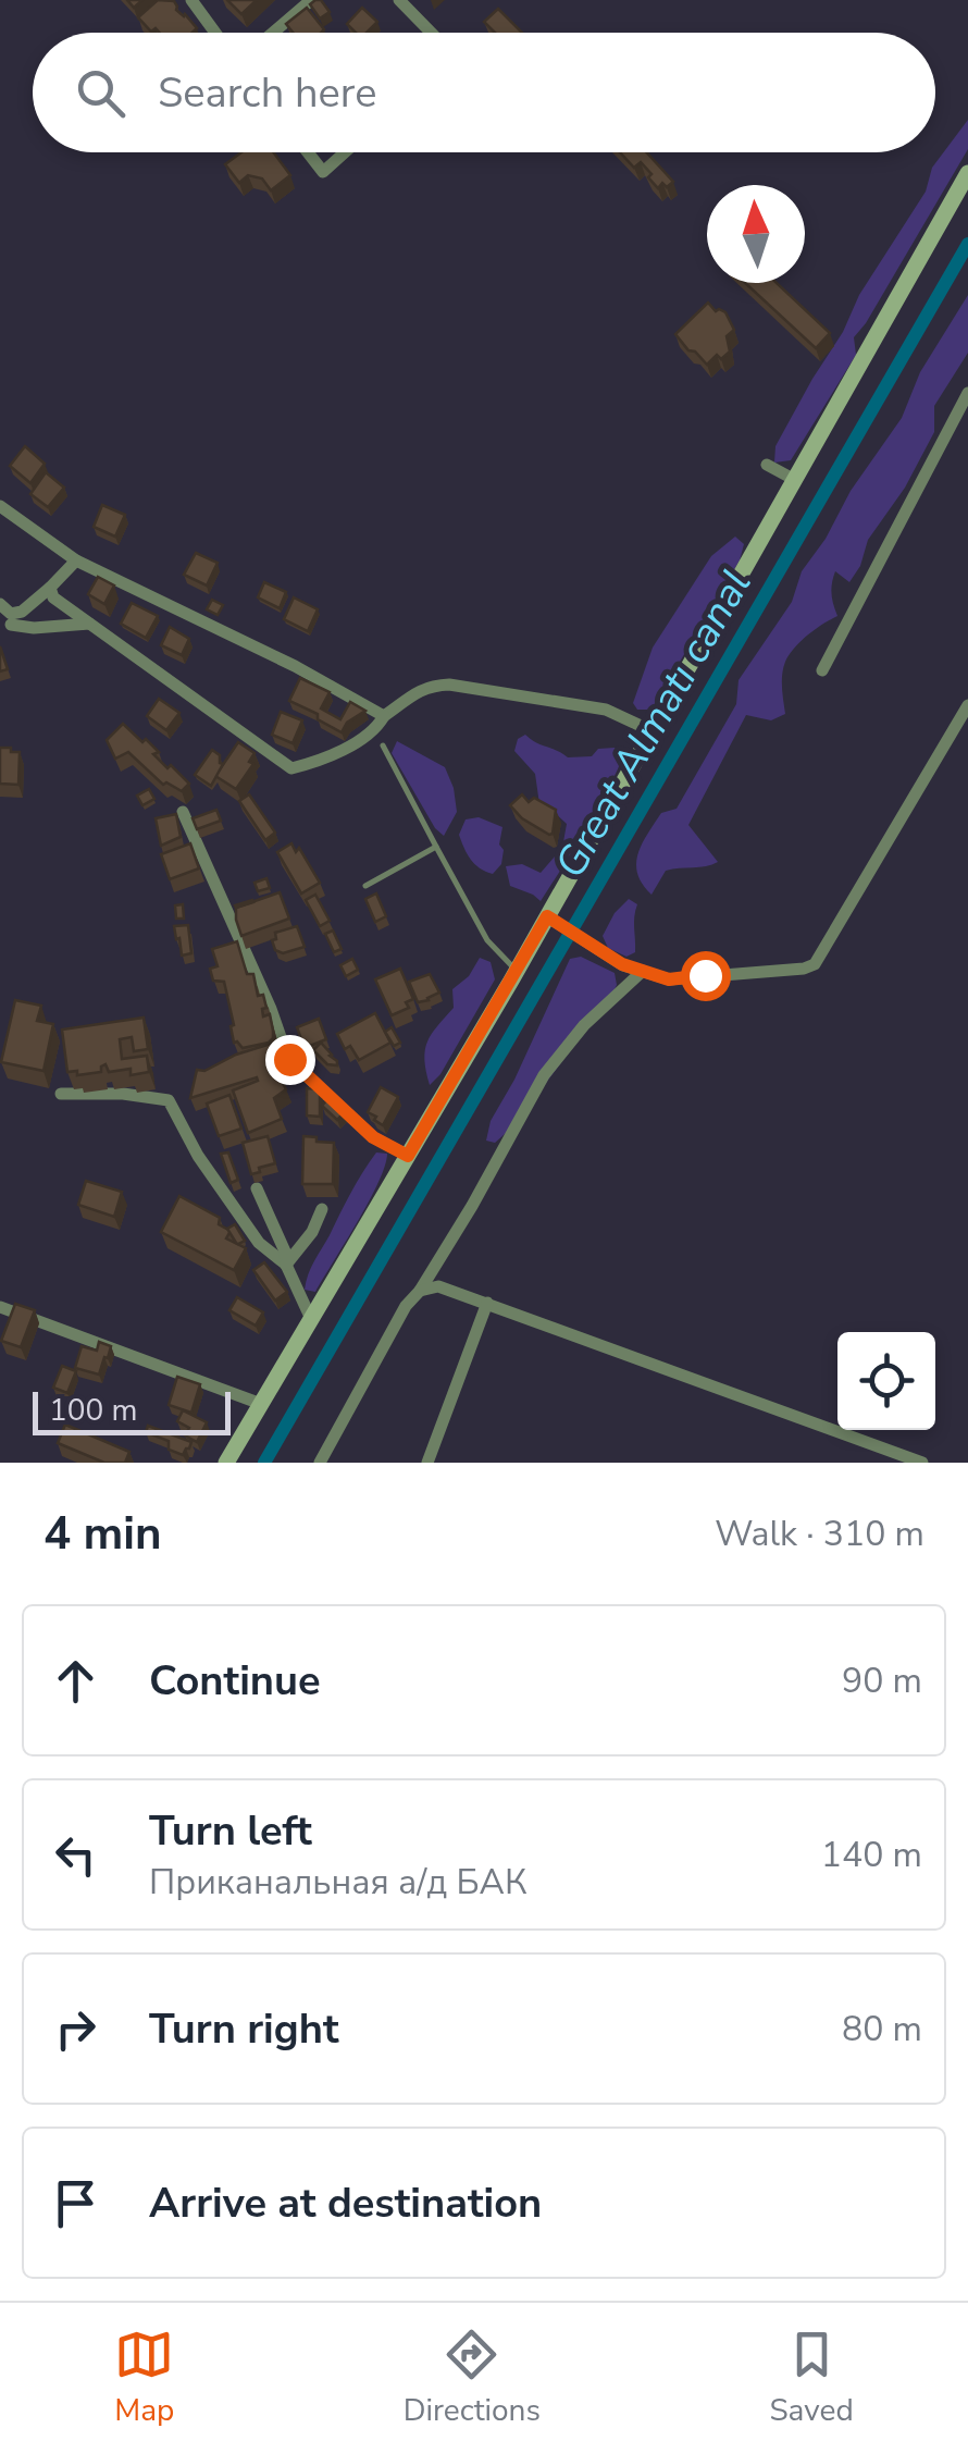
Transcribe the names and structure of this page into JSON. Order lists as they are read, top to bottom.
{
  "water": ["Great Almatı canal"],
  "scale_bar": "100 m",
  "north": "top",
  "page": {
    "search": "Search here",
    "scale": "100 m",
    "heading": ["4 min", "Walk · 310 m"],
    "list": [
      ["Continue", "90 m"],
      ["Turn left", "Приканальная а/д БАК", "140 m"],
      ["Turn right", "80 m"],
      "Arrive at destination"
    ],
    "nav": ["Map", "Directions", "Saved"]
  }
}
